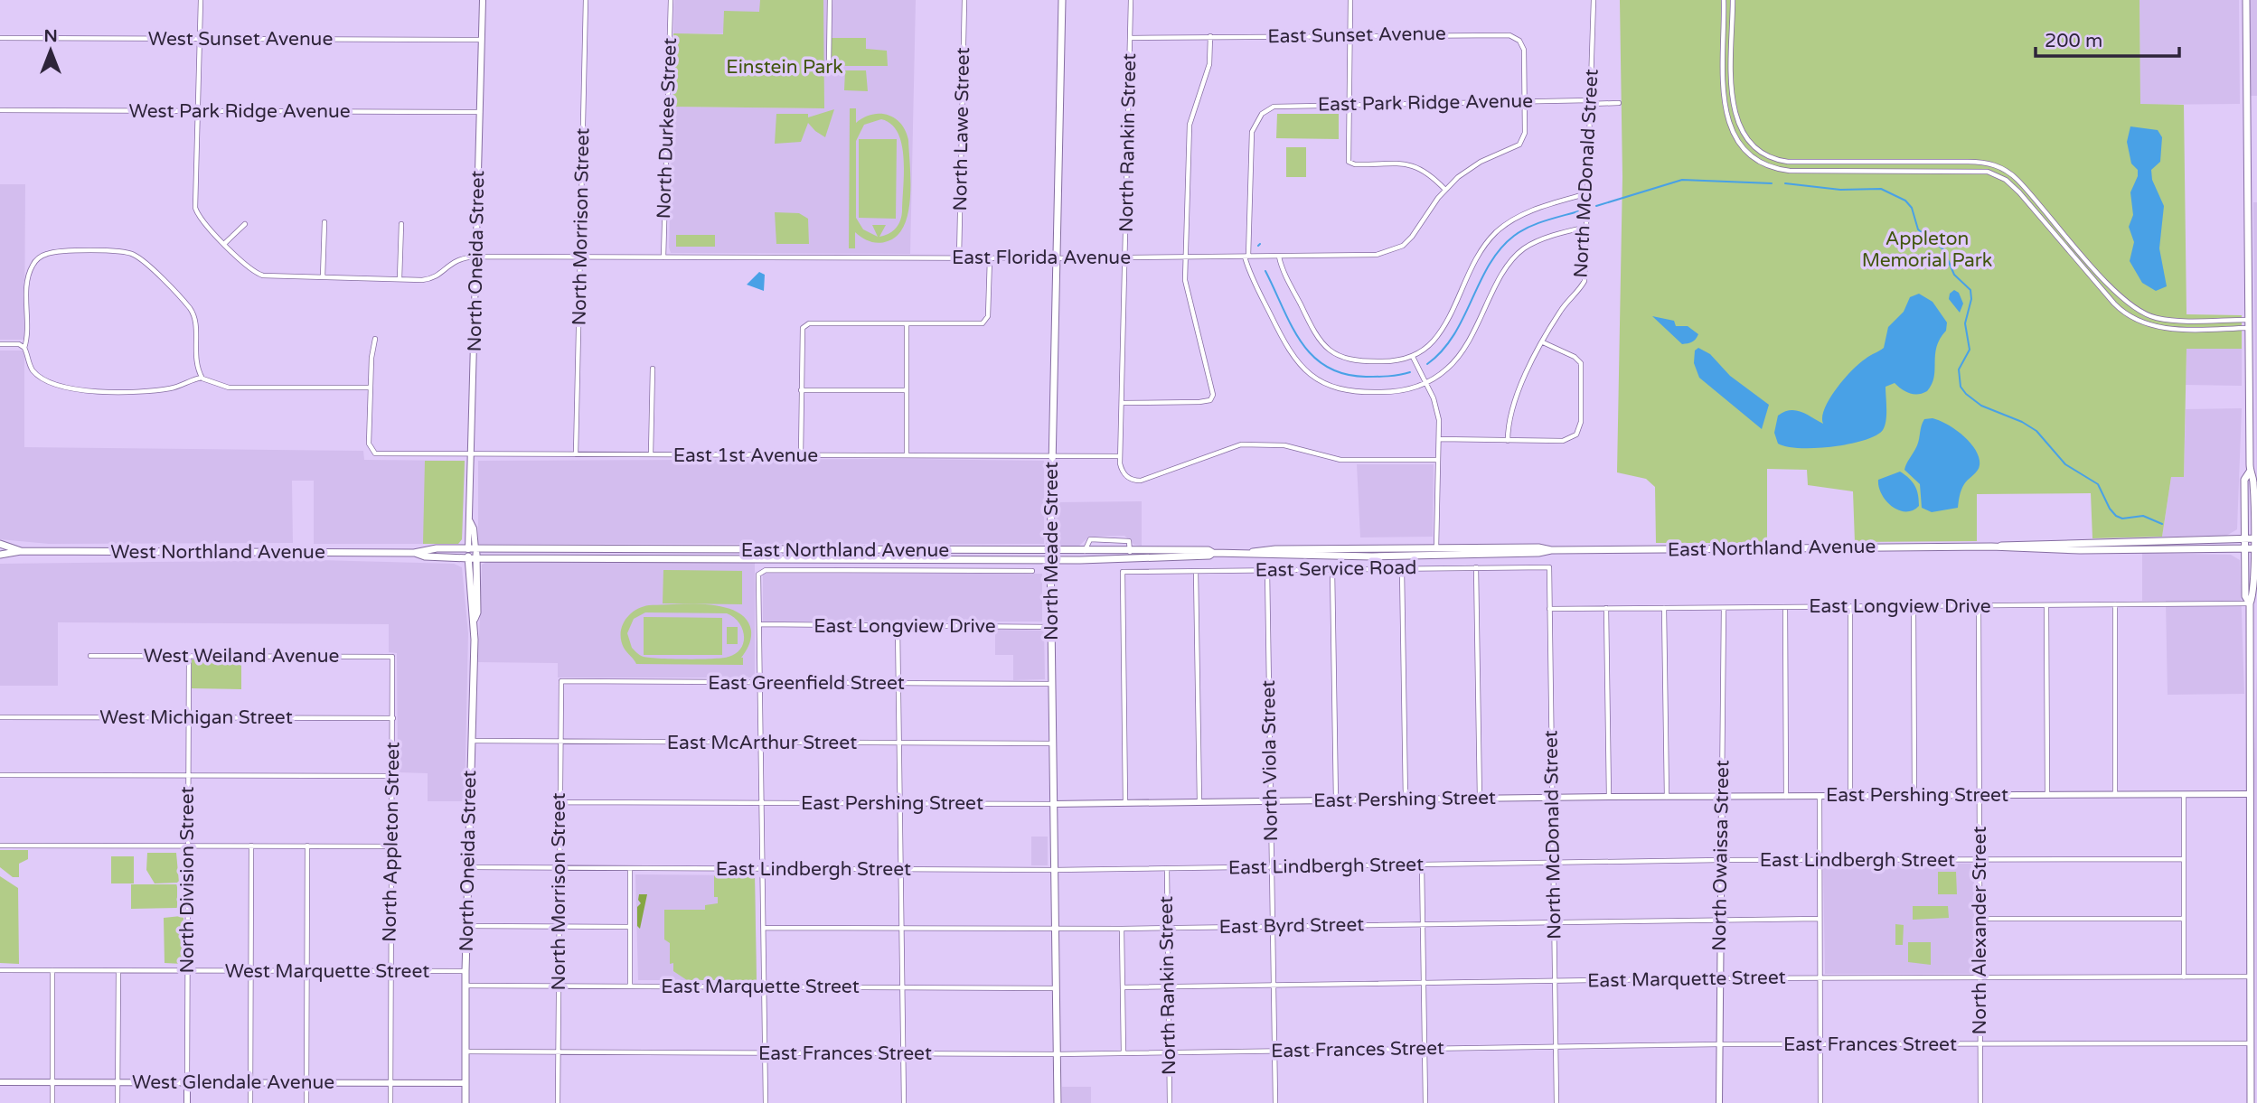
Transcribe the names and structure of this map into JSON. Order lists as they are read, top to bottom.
{
  "streets": {
    "main road": [
      "North Oneida Street",
      "East Northland Avenue",
      "North Meade Street",
      "West Northland Avenue"
    ],
    "street": [
      "East Sunset Avenue",
      "West Sunset Avenue",
      "East Park Ridge Avenue",
      "West Park Ridge Avenue",
      "North Durkee Street",
      "North Lawe Street",
      "North Rankin Street",
      "North McDonald Street",
      "North Morrison Street",
      "East Florida Avenue",
      "East 1st Avenue",
      "East Service Road",
      "East Longview Drive",
      "West Weiland Avenue",
      "East Greenfield Street",
      "West Michigan Street",
      "East McArthur Street",
      "North Viola Street",
      "East Pershing Street",
      "North Appleton Street",
      "North Owaissa Street",
      "East Lindbergh Street",
      "North Division Street",
      "East Byrd Street",
      "North Alexander Street",
      "West Marquette Street",
      "East Marquette Street",
      "East Frances Street",
      "West Glendale Avenue"
    ]
  },
  "crossings": [
    ["East Sunset Avenue", "East Park Ridge Avenue"],
    ["East Sunset Avenue", "North Rankin Street"],
    ["East Sunset Avenue", "East Florida Avenue"],
    ["West Sunset Avenue", "North Oneida Street"],
    ["East Park Ridge Avenue", "North McDonald Street"],
    ["East Park Ridge Avenue", "East Florida Avenue"],
    ["West Park Ridge Avenue", "East Florida Avenue"],
    ["West Park Ridge Avenue", "North Oneida Street"],
    ["North Durkee Street", "East Florida Avenue"],
    ["North Lawe Street", "East Florida Avenue"],
    ["North Rankin Street", "East Florida Avenue"],
    ["North Rankin Street", "East 1st Avenue"],
    ["North Rankin Street", "East Lindbergh Street"],
    ["North Rankin Street", "East Byrd Street"],
    ["North Rankin Street", "East Marquette Street"],
    ["North Rankin Street", "East Frances Street"],
    ["North McDonald Street", "East Service Road"],
    ["North McDonald Street", "East Longview Drive"],
    ["North McDonald Street", "East Pershing Street"],
    ["North McDonald Street", "East Lindbergh Street"],
    ["North McDonald Street", "East Byrd Street"],
    ["North McDonald Street", "East Marquette Street"],
    ["North McDonald Street", "East Frances Street"],
    ["North Morrison Street", "East Florida Avenue"],
    ["North Morrison Street", "East 1st Avenue"],
    ["North Morrison Street", "East Greenfield Street"],
    ["North Morrison Street", "East McArthur Street"],
    ["North Morrison Street", "East Pershing Street"],
    ["North Morrison Street", "East Lindbergh Street"],
    ["North Morrison Street", "East Marquette Street"],
    ["North Morrison Street", "East Frances Street"],
    ["East Florida Avenue", "North Oneida Street"],
    ["East Florida Avenue", "North Meade Street"],
    ["North Oneida Street", "East 1st Avenue"],
    ["North Oneida Street", "East Northland Avenue"],
    ["North Oneida Street", "West Northland Avenue"],
    ["North Oneida Street", "East McArthur Street"],
    ["North Oneida Street", "East Lindbergh Street"],
    ["North Oneida Street", "West Marquette Street"],
    ["North Oneida Street", "East Marquette Street"],
    ["North Oneida Street", "East Frances Street"],
    ["North Oneida Street", "West Glendale Avenue"],
    ["East 1st Avenue", "North Meade Street"],
    ["East Northland Avenue", "North Meade Street"],
    ["East Northland Avenue", "West Northland Avenue"],
    ["North Meade Street", "East Longview Drive"],
    ["North Meade Street", "East Greenfield Street"],
    ["North Meade Street", "East McArthur Street"],
    ["North Meade Street", "East Pershing Street"],
    ["North Meade Street", "East Lindbergh Street"],
    ["North Meade Street", "East Byrd Street"],
    ["North Meade Street", "East Marquette Street"],
    ["North Meade Street", "East Frances Street"],
    ["East Service Road", "North Viola Street"],
    ["East Service Road", "East Pershing Street"],
    ["East Longview Drive", "North Owaissa Street"],
    ["East Longview Drive", "North Alexander Street"],
    ["West Weiland Avenue", "North Appleton Street"],
    ["West Weiland Avenue", "North Division Street"],
    ["West Michigan Street", "North Appleton Street"],
    ["West Michigan Street", "North Division Street"],
    ["North Viola Street", "East Pershing Street"],
    ["North Viola Street", "East Lindbergh Street"],
    ["North Viola Street", "East Byrd Street"],
    ["North Viola Street", "East Marquette Street"],
    ["North Viola Street", "East Frances Street"],
    ["East Pershing Street", "North Owaissa Street"],
    ["East Pershing Street", "North Alexander Street"],
    ["North Appleton Street", "West Marquette Street"],
    ["North Appleton Street", "West Glendale Avenue"],
    ["North Owaissa Street", "East Lindbergh Street"],
    ["North Owaissa Street", "East Byrd Street"],
    ["North Owaissa Street", "East Marquette Street"],
    ["North Owaissa Street", "East Frances Street"],
    ["East Lindbergh Street", "North Alexander Street"],
    ["North Division Street", "West Marquette Street"],
    ["North Division Street", "West Glendale Avenue"],
    ["North Alexander Street", "East Marquette Street"],
    ["North Alexander Street", "East Frances Street"]
  ],
  "parks": ["Einstein Park", "Appleton Memorial Park"],
  "scale_bar": "200 m",
  "north": "top"
}
